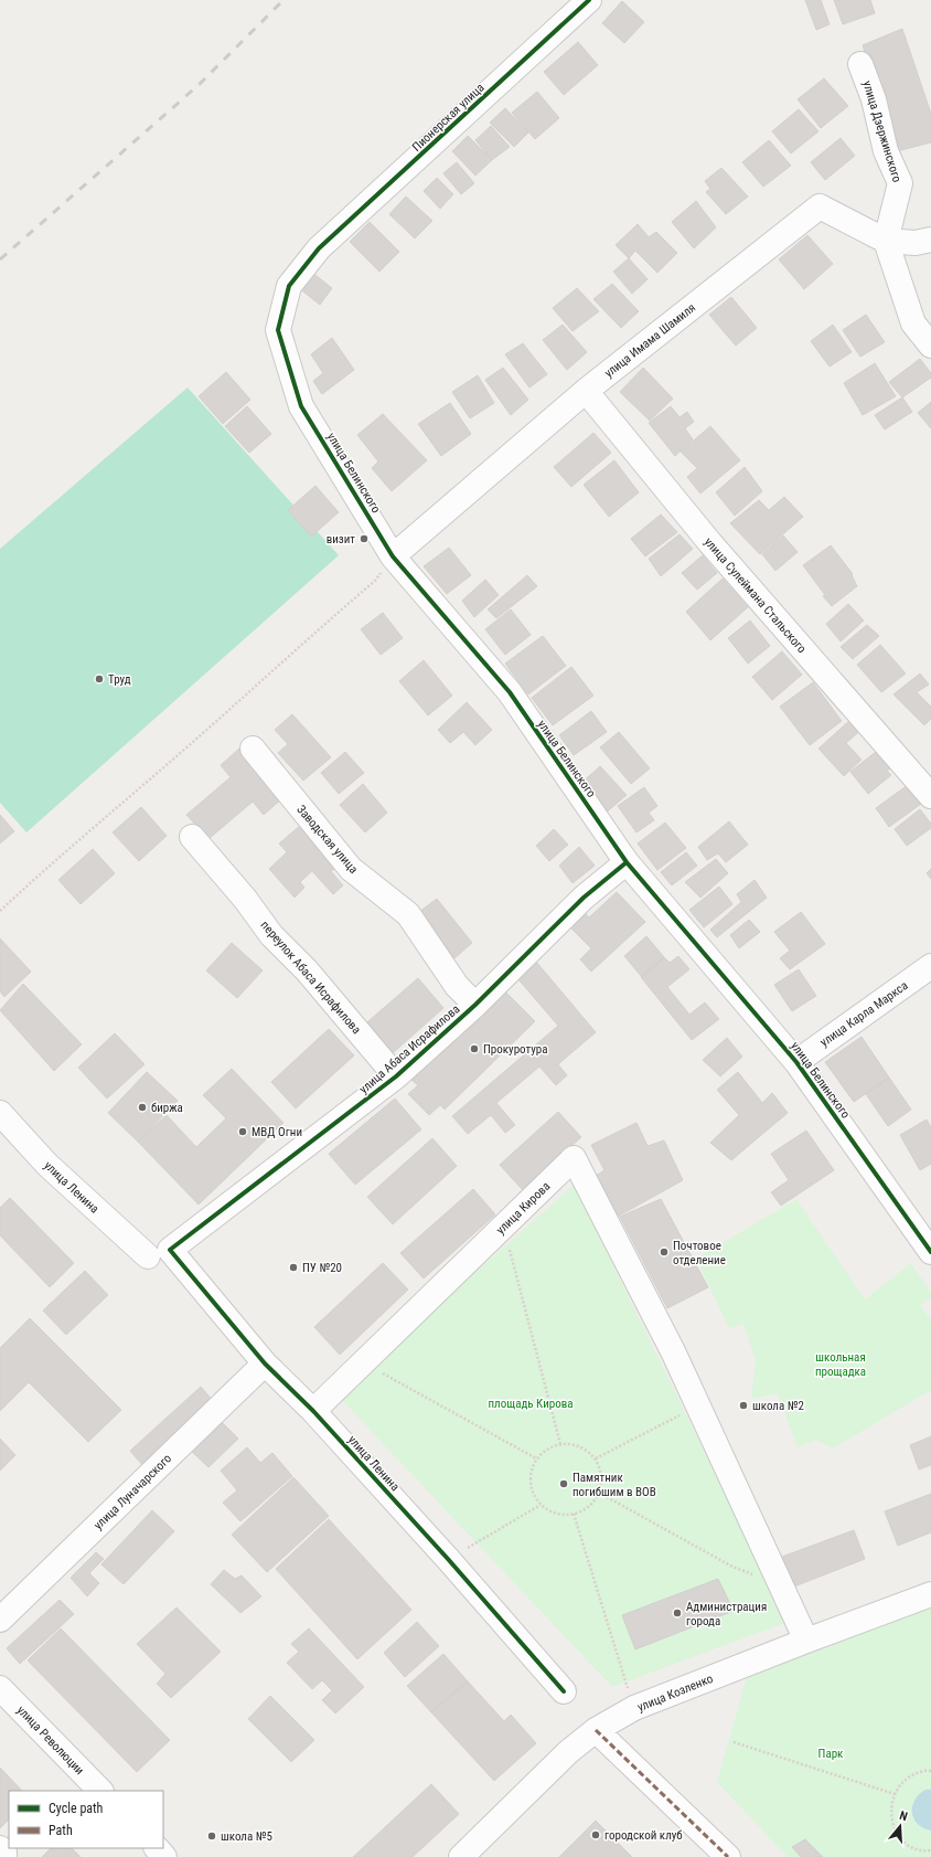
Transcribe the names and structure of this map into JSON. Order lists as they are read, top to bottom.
{
  "streets": {
    "street": [
      "Пионерская улица",
      "улица Дзержинского",
      "улица Имама Шамиля",
      "улица Белинского",
      "улица Сулеймана Стальского",
      "Заводская улица",
      "переулок Абаса Исрафилова",
      "улица Карла Маркса",
      "улица Абаса Исрафилова",
      "улица Ленина",
      "улица Кирова",
      "улица Луначарского",
      "улица Козленко",
      "улица Революции"
    ]
  },
  "crossings": [
    ["Пионерская улица", "улица Белинского"],
    ["улица Дзержинского", "улица Имама Шамиля"],
    ["улица Имама Шамиля", "улица Белинского"],
    ["улица Имама Шамиля", "улица Сулеймана Стальского"],
    ["улица Белинского", "улица Карла Маркса"],
    ["улица Белинского", "улица Абаса Исрафилова"],
    ["Заводская улица", "улица Абаса Исрафилова"],
    ["переулок Абаса Исрафилова", "улица Абаса Исрафилова"],
    ["улица Абаса Исрафилова", "улица Ленина"],
    ["улица Ленина", "улица Кирова"],
    ["улица Ленина", "улица Луначарского"]
  ],
  "parks": ["школьная прощадка", "площадь Кирова", "Парк"],
  "places": [
    "визит",
    "Труд",
    "Прокуротура",
    "биржа",
    "МВД Огни",
    "Почтовое отделение",
    "ПУ №20",
    "школа №2",
    "Памятник погибшим в ВОВ",
    "Администрация города",
    "городской клуб",
    "школа №5"
  ],
  "legend": ["Cycle path", "Path"],
  "north": "top"
}
